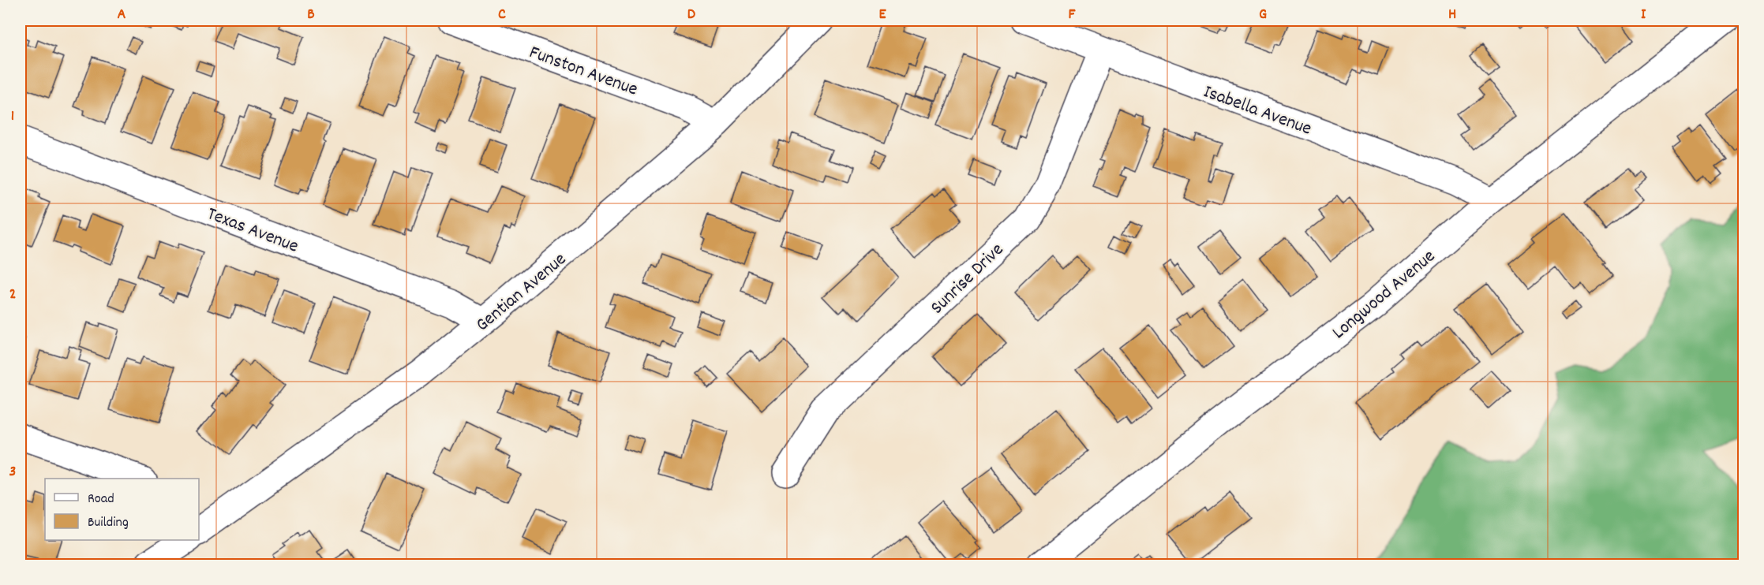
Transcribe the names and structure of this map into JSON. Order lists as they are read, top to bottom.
{
  "streets": {
    "street": [
      "Funston Avenue",
      "Isabella Avenue",
      "Texas Avenue",
      "Sunrise Drive",
      "Gentian Avenue",
      "Longwood Avenue"
    ]
  },
  "crossings": [
    ["Funston Avenue", "Gentian Avenue"],
    ["Isabella Avenue", "Sunrise Drive"],
    ["Isabella Avenue", "Longwood Avenue"],
    ["Texas Avenue", "Gentian Avenue"]
  ],
  "legend": ["Road", "Building"],
  "grid": {
    "columns": [
      "A",
      "B",
      "C",
      "D",
      "E",
      "F",
      "G",
      "H",
      "I"
    ],
    "rows": ["1", "2", "3"]
  }
}
